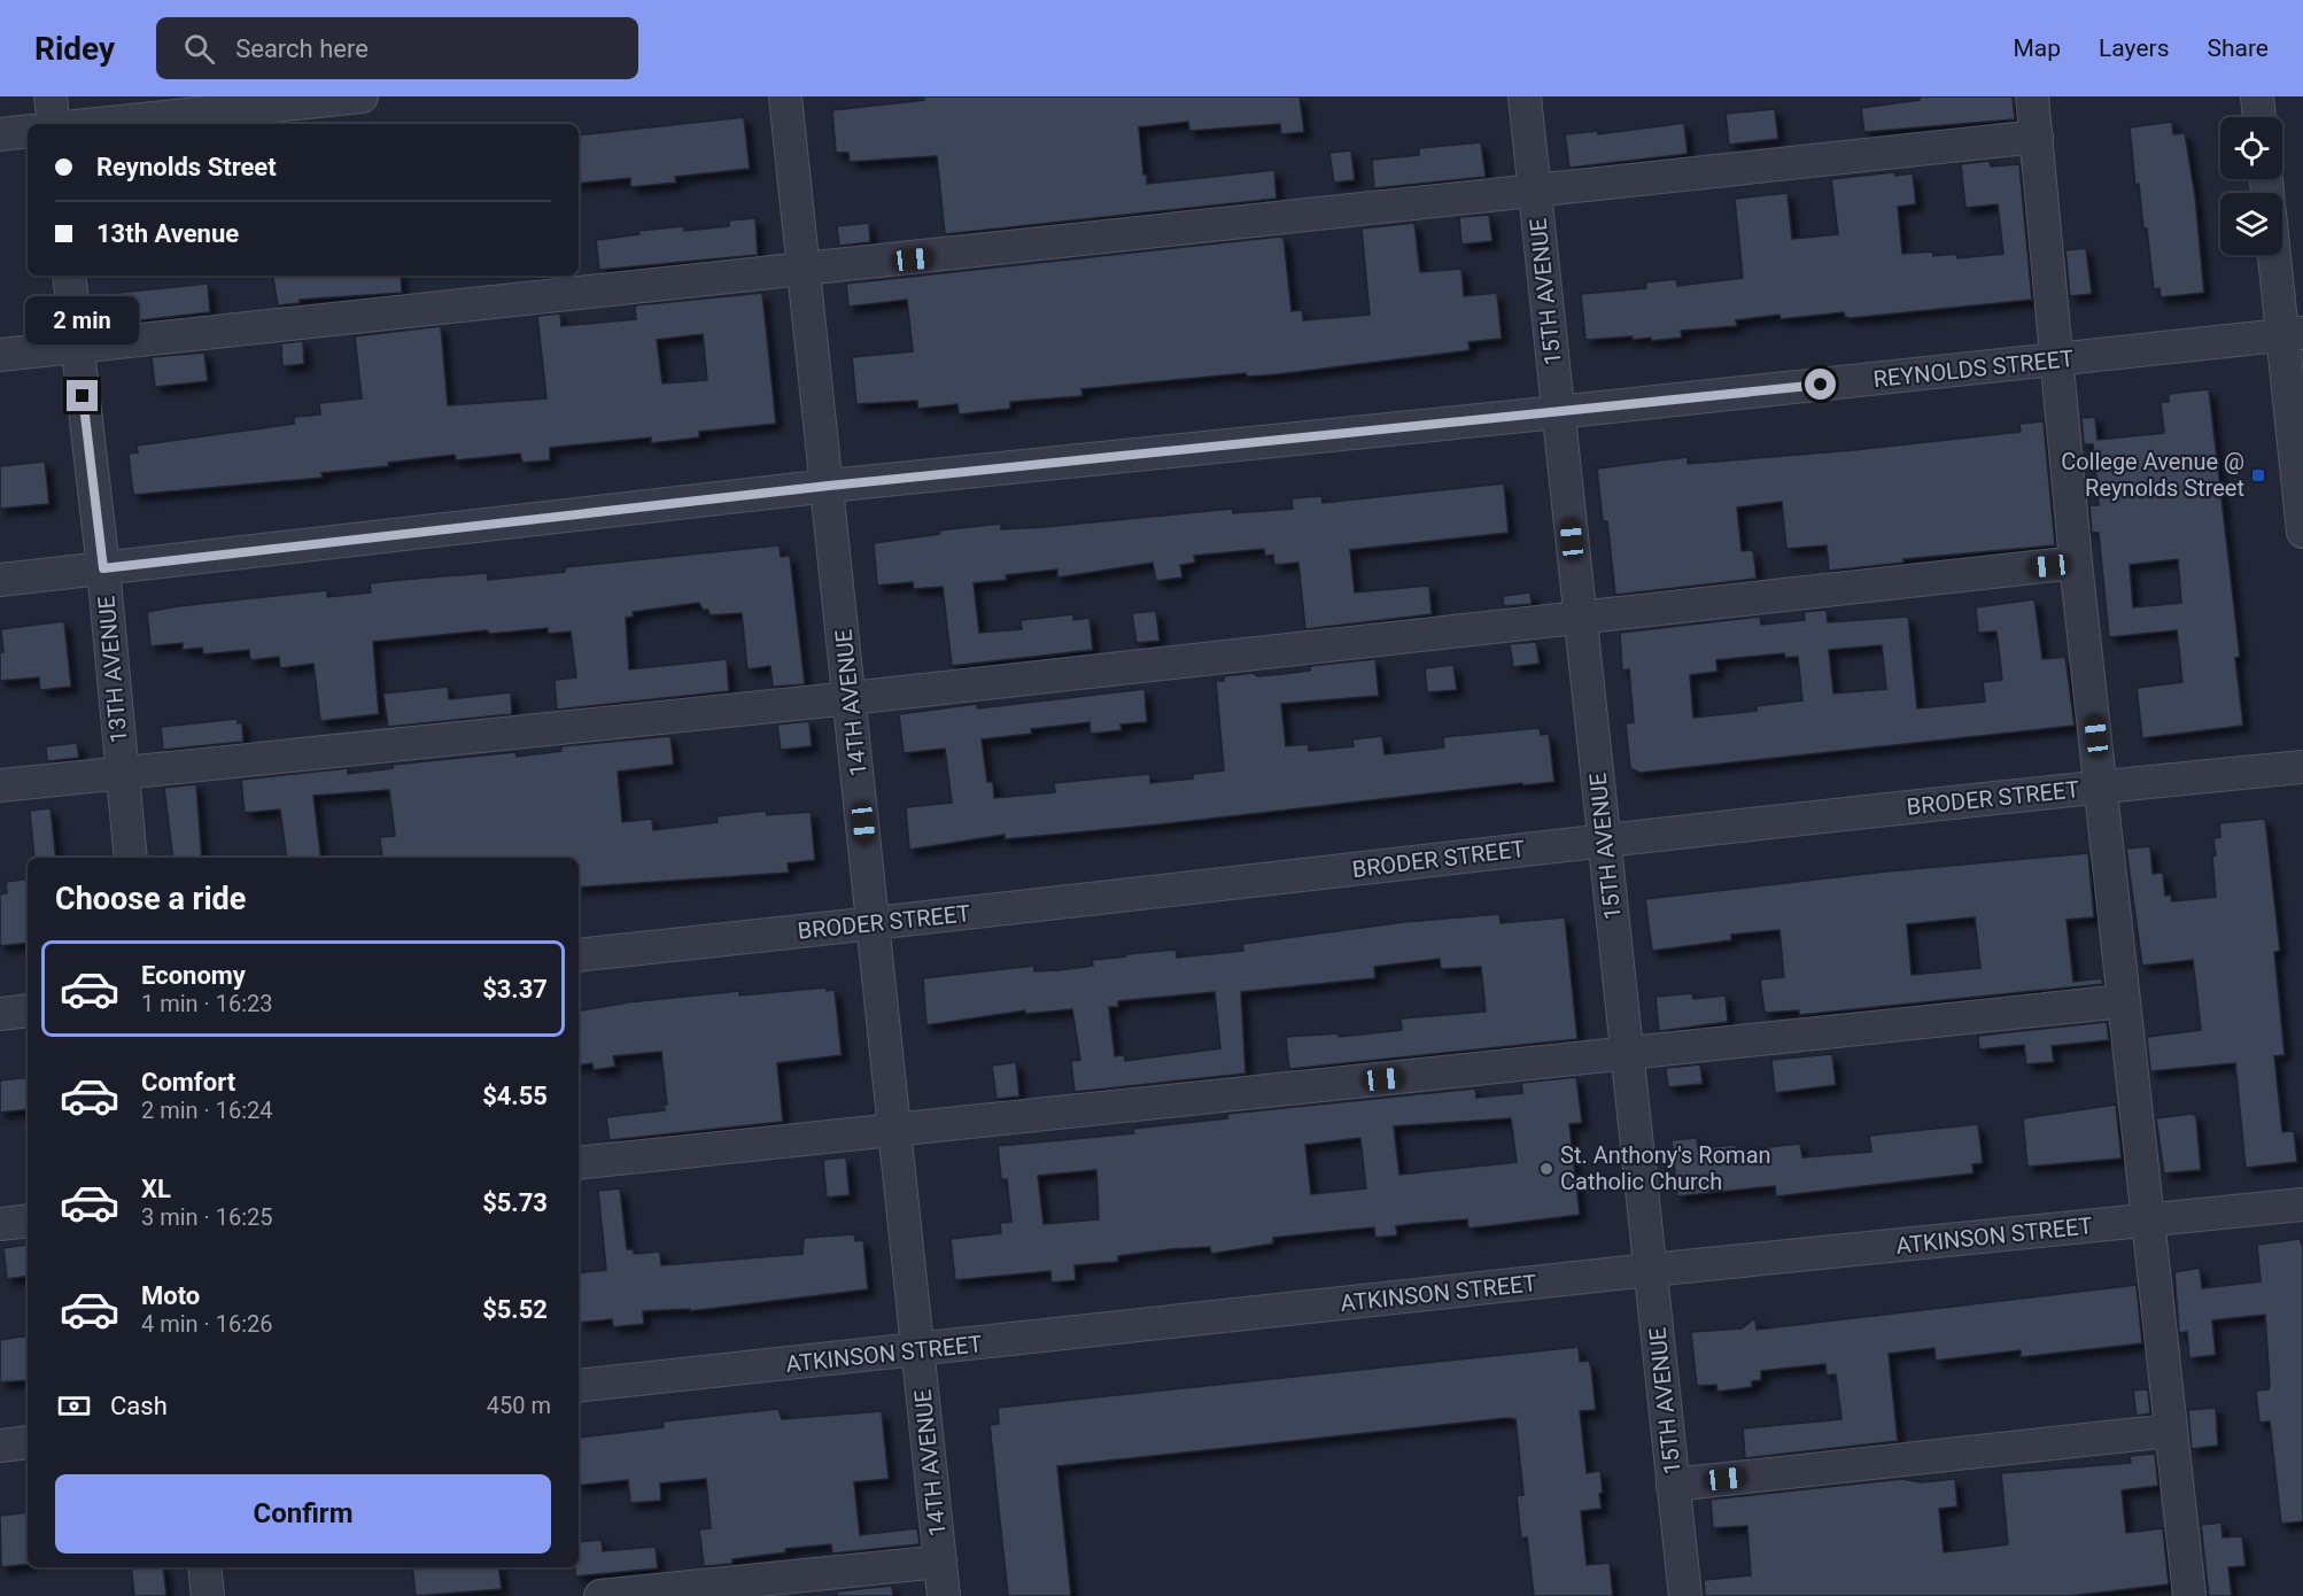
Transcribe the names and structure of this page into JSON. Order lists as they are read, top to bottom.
{
  "streets": {
    "street": [
      "15TH AVENUE",
      "REYNOLDS STREET",
      "13TH AVENUE",
      "14TH AVENUE",
      "BRODER STREET",
      "ATKINSON STREET"
    ]
  },
  "crossings": [
    ["15TH AVENUE", "REYNOLDS STREET"],
    ["15TH AVENUE", "BRODER STREET"],
    ["15TH AVENUE", "ATKINSON STREET"],
    ["REYNOLDS STREET", "13TH AVENUE"],
    ["REYNOLDS STREET", "14TH AVENUE"],
    ["14TH AVENUE", "BRODER STREET"],
    ["14TH AVENUE", "ATKINSON STREET"]
  ],
  "places": {
    "transit": ["College Avenue @ Reynolds Street"],
    "other": ["St. Anthony's Roman Catholic Church"]
  },
  "page": {
    "header": "Ridey",
    "search": "Search here",
    "nav": ["Map", "Layers", "Share"],
    "banner": ["Reynolds Street", "13th Avenue"],
    "bubble": "2 min",
    "heading": "Choose a ride",
    "list": [
      {
        "name": "Economy",
        "note": "1 min · 16:23",
        "value": "$3.37"
      },
      {
        "name": "Comfort",
        "note": "2 min · 16:24",
        "value": "$4.55"
      },
      {
        "name": "XL",
        "note": "3 min · 16:25",
        "value": "$5.73"
      },
      {
        "name": "Moto",
        "note": "4 min · 16:26",
        "value": "$5.52"
      }
    ],
    "pay": ["Cash", "450 m"],
    "buttons": "Confirm"
  }
}
